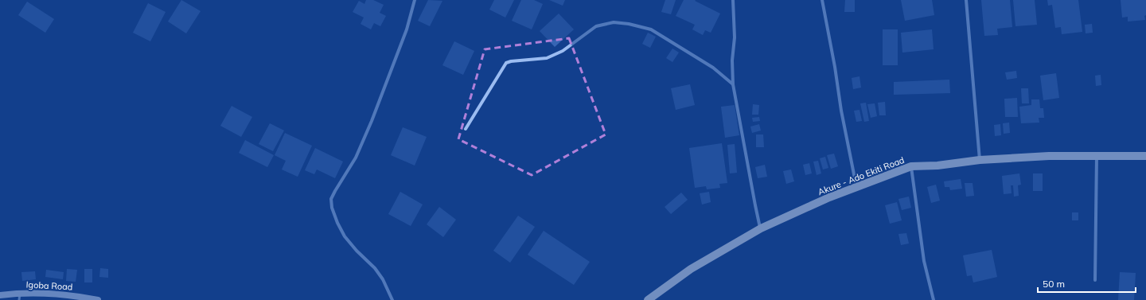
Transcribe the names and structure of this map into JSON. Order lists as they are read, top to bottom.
{
  "streets": {
    "main road": ["Akure - Ado Ekiti Road"],
    "street": ["Igoba Road"]
  },
  "scale_bar": "50 m"
}
